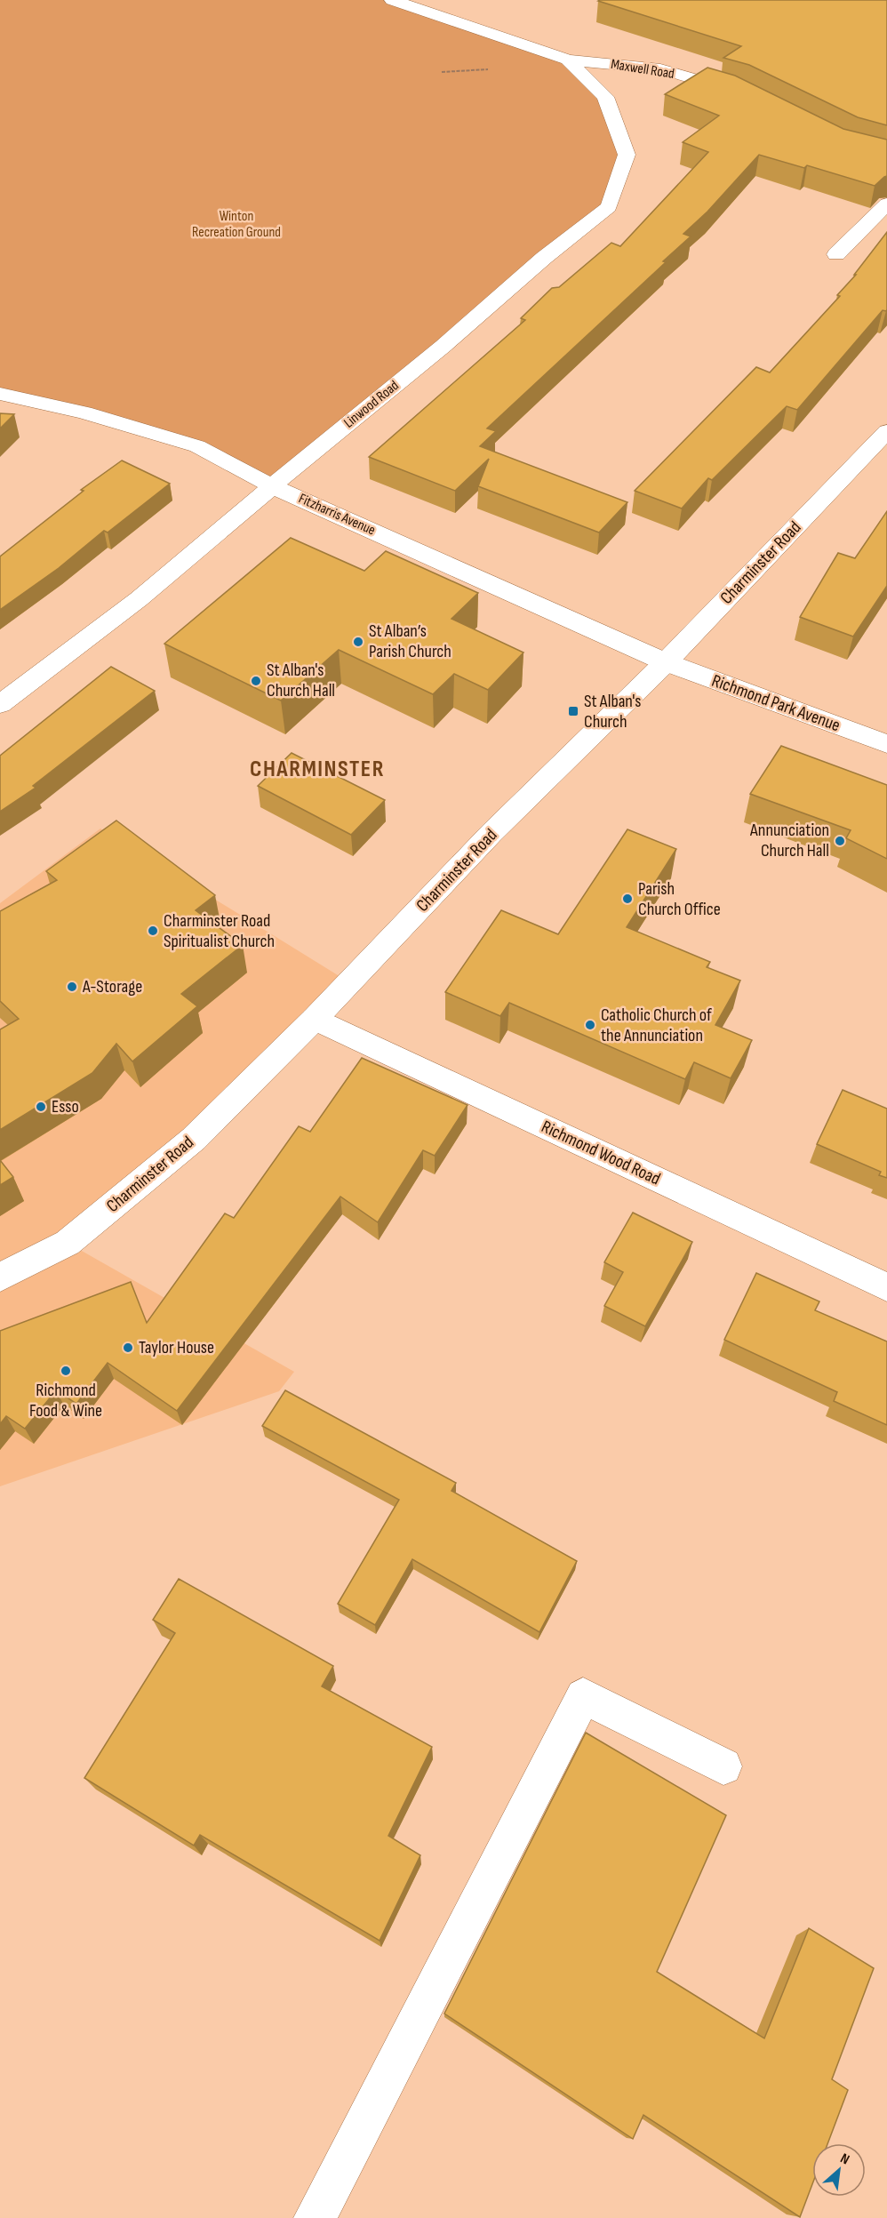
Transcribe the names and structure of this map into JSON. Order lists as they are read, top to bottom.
{
  "streets": {
    "street": [
      "Maxwell Road",
      "Linwood Road",
      "Fitzharris Avenue",
      "Charminster Road",
      "Richmond Park Avenue",
      "Richmond Wood Road"
    ]
  },
  "crossings": [
    ["Maxwell Road", "Linwood Road"],
    ["Linwood Road", "Fitzharris Avenue"],
    ["Fitzharris Avenue", "Charminster Road"],
    ["Fitzharris Avenue", "Richmond Park Avenue"],
    ["Charminster Road", "Richmond Park Avenue"],
    ["Charminster Road", "Richmond Wood Road"]
  ],
  "districts": ["CHARMINSTER"],
  "parks": ["Winton Recreation Ground"],
  "places": {
    "other": [
      "St Alban’s Parish Church",
      "St Alban's Church Hall",
      "Annunciation Church Hall",
      "Parish Church Office",
      "Charminster Road Spiritualist Church",
      "A-Storage",
      "Catholic Church of the Annunciation",
      "Esso",
      "Taylor House",
      "Richmond Food & Wine"
    ],
    "transit": ["St Alban's Church"]
  },
  "north": "top right"
}
